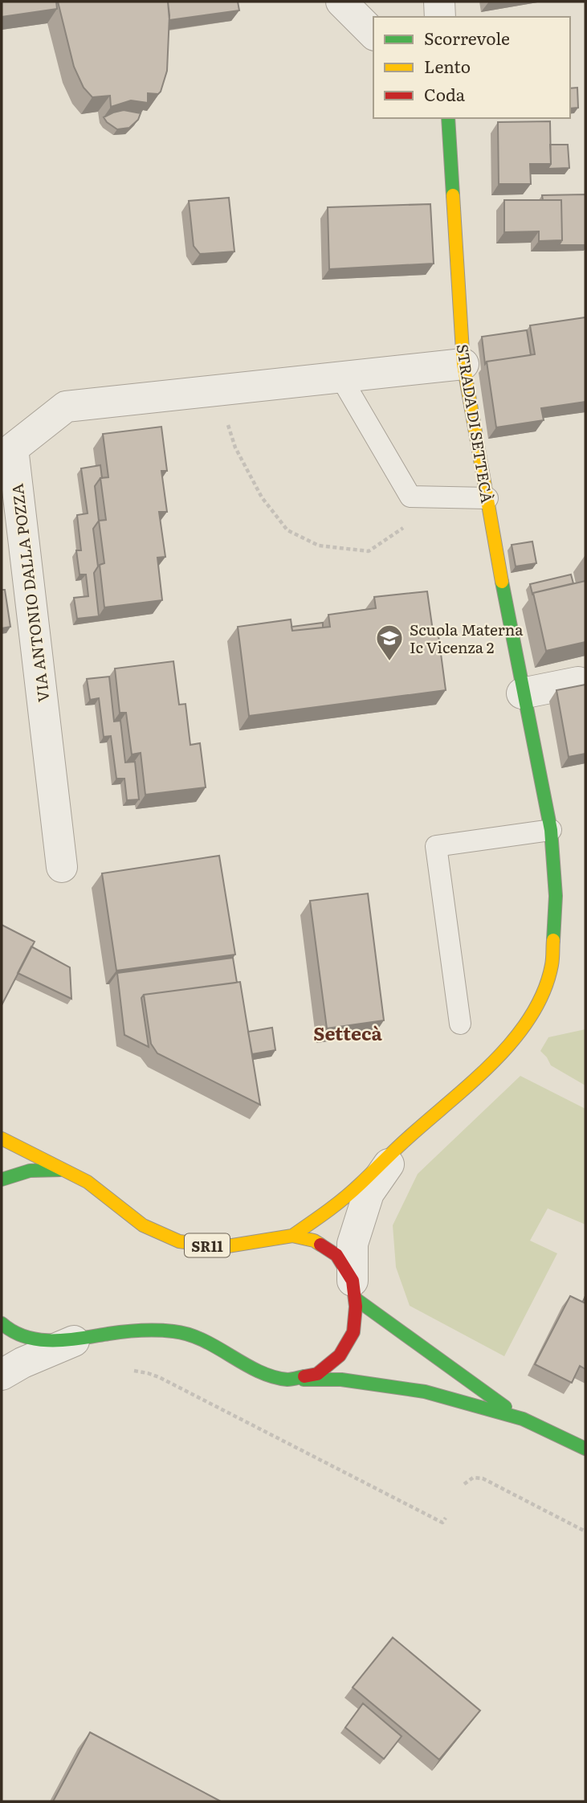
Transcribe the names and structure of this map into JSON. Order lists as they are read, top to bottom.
{
  "streets": {
    "main road": ["STRADA DI SETTECÀ", "SR11"],
    "street": ["VIA ANTONIO DALLA POZZA"]
  },
  "crossings": [
    ["STRADA DI SETTECÀ", "VIA ANTONIO DALLA POZZA"],
    ["STRADA DI SETTECÀ", "SR11"]
  ],
  "districts": ["Settecà"],
  "places": {
    "school or university": ["Scuola Materna Ic Vicenza 2"]
  },
  "legend": ["Scorrevole", "Lento", "Coda"]
}
